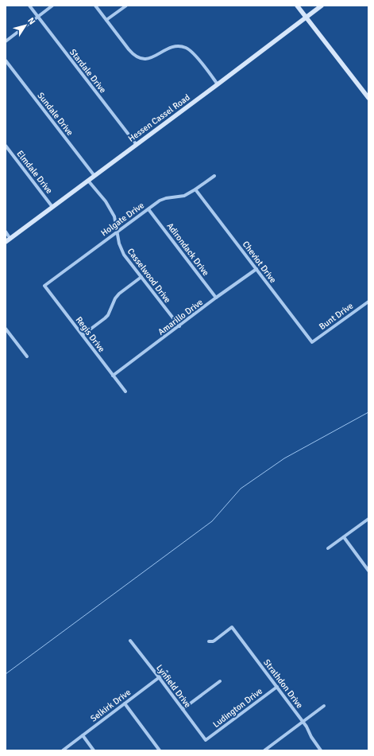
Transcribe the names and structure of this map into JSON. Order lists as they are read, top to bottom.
{
  "streets": {
    "main road": ["Hessen Cassel Road"],
    "street": [
      "Stardale Drive",
      "Sundale Drive",
      "Elmdale Drive",
      "Holgate Drive",
      "Adirondack Drive",
      "Cheviot Drive",
      "Casselwood Drive",
      "Bunt Drive",
      "Amarillo Drive",
      "Regis Drive",
      "Strathdon Drive",
      "Lynfield Drive",
      "Selkirk Drive",
      "Ludington Drive"
    ]
  },
  "crossings": [
    ["Stardale Drive", "Hessen Cassel Road"],
    ["Sundale Drive", "Hessen Cassel Road"],
    ["Hessen Cassel Road", "Elmdale Drive"],
    ["Hessen Cassel Road", "Casselwood Drive"],
    ["Holgate Drive", "Adirondack Drive"],
    ["Holgate Drive", "Cheviot Drive"],
    ["Holgate Drive", "Casselwood Drive"],
    ["Holgate Drive", "Regis Drive"],
    ["Adirondack Drive", "Amarillo Drive"],
    ["Cheviot Drive", "Bunt Drive"],
    ["Cheviot Drive", "Amarillo Drive"],
    ["Casselwood Drive", "Amarillo Drive"],
    ["Amarillo Drive", "Regis Drive"],
    ["Strathdon Drive", "Ludington Drive"],
    ["Lynfield Drive", "Selkirk Drive"],
    ["Lynfield Drive", "Ludington Drive"]
  ],
  "north": "top right"
}
